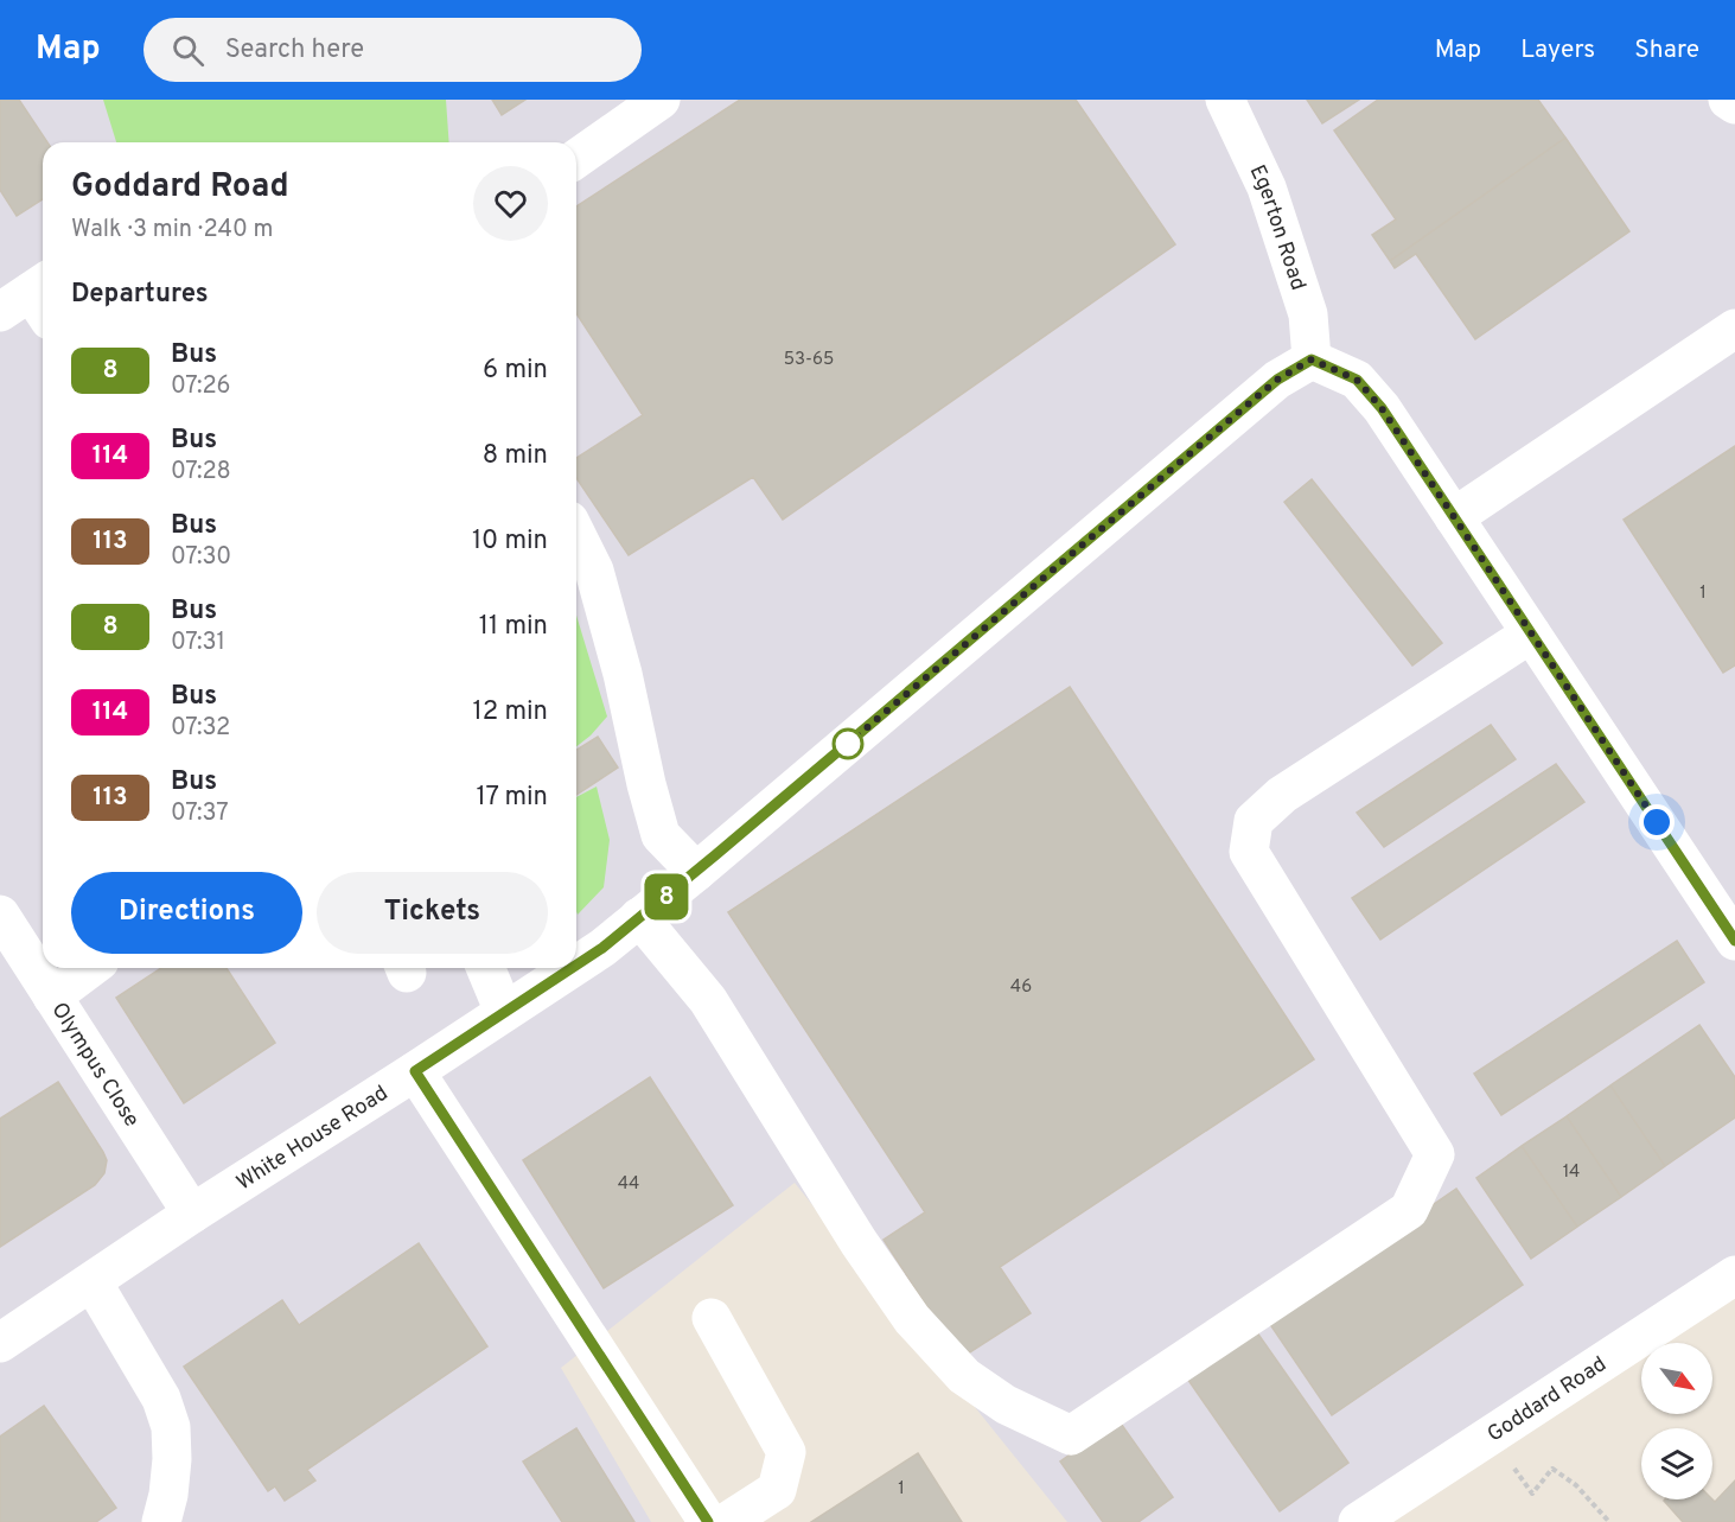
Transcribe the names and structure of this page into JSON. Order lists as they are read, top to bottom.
{
  "streets": {
    "street": [
      "Egerton Road",
      "Olympus Close",
      "White House Road",
      "Goddard Road"
    ]
  },
  "crossings": [
    ["Egerton Road", "White House Road"],
    ["Olympus Close", "White House Road"]
  ],
  "lines": ["bus line 8"],
  "house_numbers": [
    "53-65",
    "1",
    "46",
    "14",
    "44",
    "1"
  ],
  "north": "bottom right",
  "page": {
    "header": "Map",
    "search": "Search here",
    "nav": ["Map", "Layers", "Share"],
    "on_map": "8",
    "heading": [
      ["Goddard Road", "Walk · 3 min · 240 m"],
      "Departures"
    ],
    "list": [
      {
        "mark": "8",
        "name": "Bus",
        "note": "07:26",
        "value": "6 min"
      },
      {
        "mark": "114",
        "name": "Bus",
        "note": "07:28",
        "value": "8 min"
      },
      {
        "mark": "113",
        "name": "Bus",
        "note": "07:30",
        "value": "10 min"
      },
      {
        "mark": "8",
        "name": "Bus",
        "note": "07:31",
        "value": "11 min"
      },
      {
        "mark": "114",
        "name": "Bus",
        "note": "07:32",
        "value": "12 min"
      },
      {
        "mark": "113",
        "name": "Bus",
        "note": "07:37",
        "value": "17 min"
      }
    ],
    "buttons": ["Directions", "Tickets"]
  }
}
